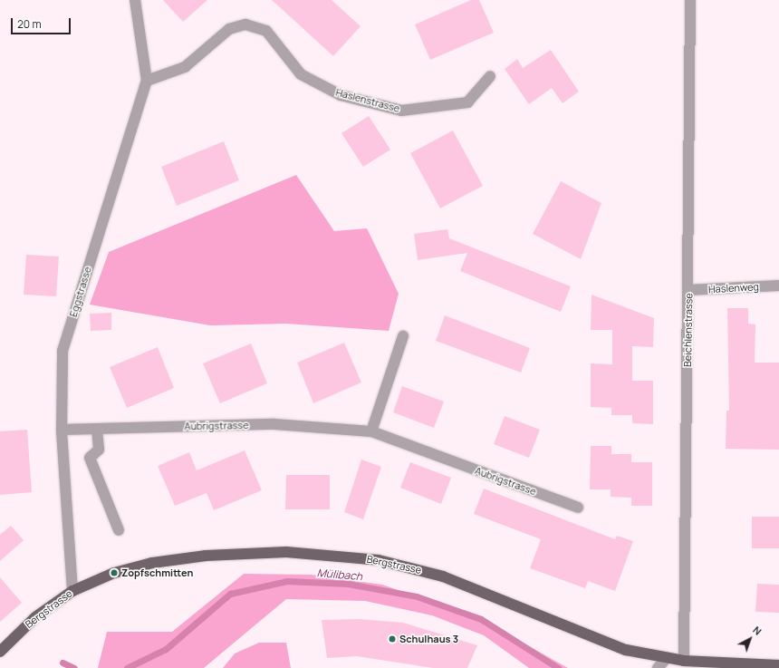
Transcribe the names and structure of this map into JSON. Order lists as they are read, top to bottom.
{
  "streets": {
    "main road": ["Bergstrasse"],
    "street": [
      "Haslenstrasse",
      "Haslenweg",
      "Eggstrasse",
      "Beichlenstrasse",
      "Aubrigstrasse"
    ]
  },
  "crossings": [
    ["Haslenstrasse", "Eggstrasse"],
    ["Haslenweg", "Beichlenstrasse"],
    ["Eggstrasse", "Aubrigstrasse"],
    ["Eggstrasse", "Bergstrasse"],
    ["Beichlenstrasse", "Bergstrasse"]
  ],
  "water": ["Mülibach"],
  "places": ["Zopfschmitten", "Schulhaus 3"],
  "scale_bar": "20 m",
  "north": "top right"
}
